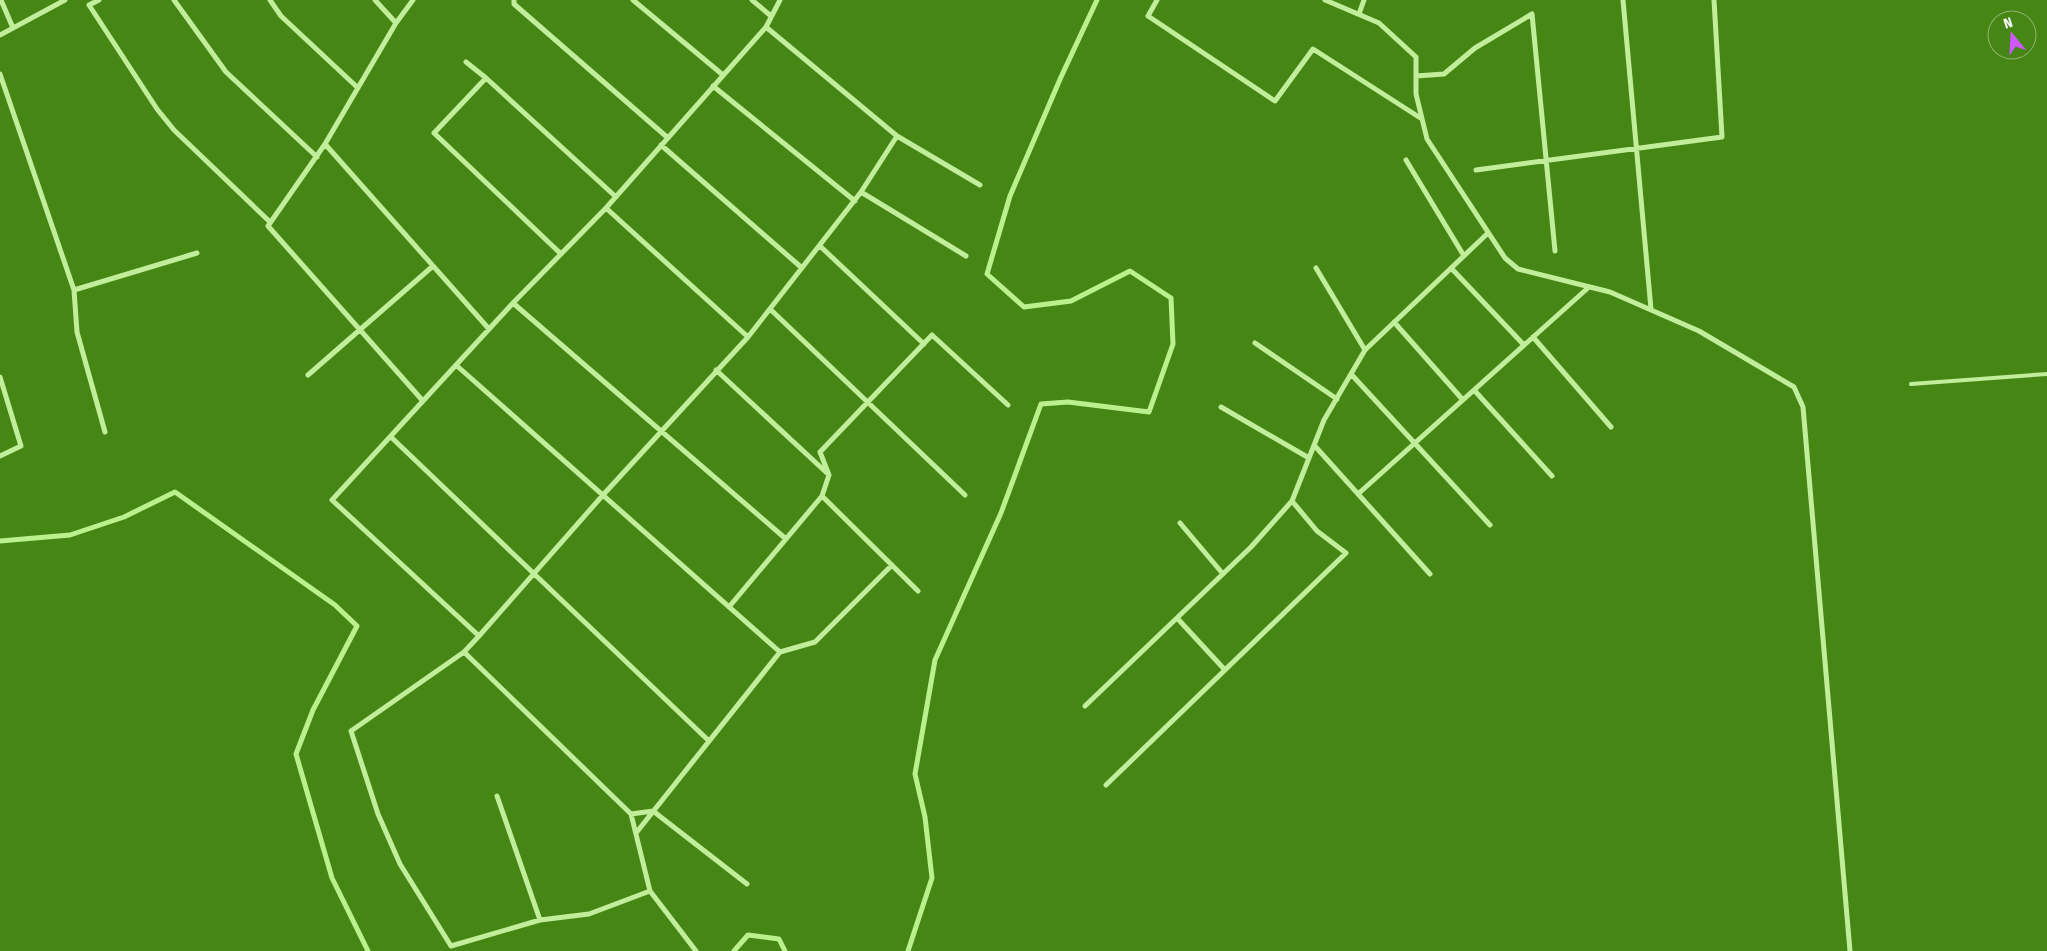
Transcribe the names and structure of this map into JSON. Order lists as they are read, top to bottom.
{
  "north": "top"
}
